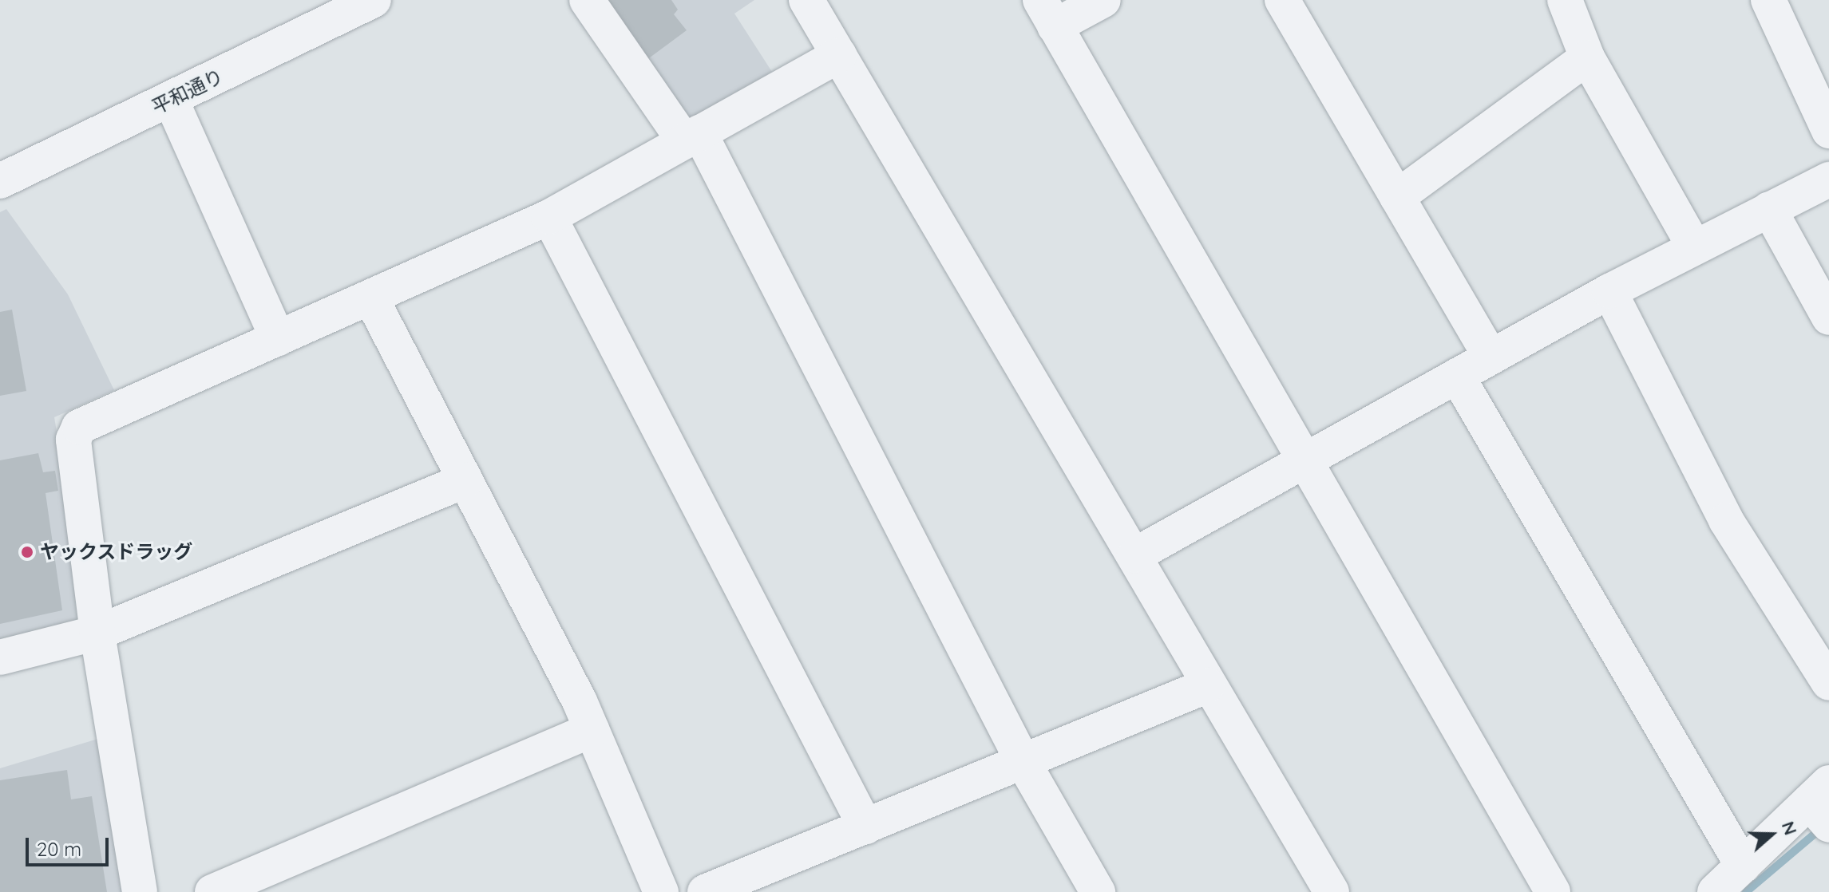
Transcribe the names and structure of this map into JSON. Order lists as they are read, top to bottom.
{
  "streets": {
    "street": ["平和通り"]
  },
  "places": ["ヤックスドラッグ"],
  "scale_bar": "20 m",
  "north": "right"
}
